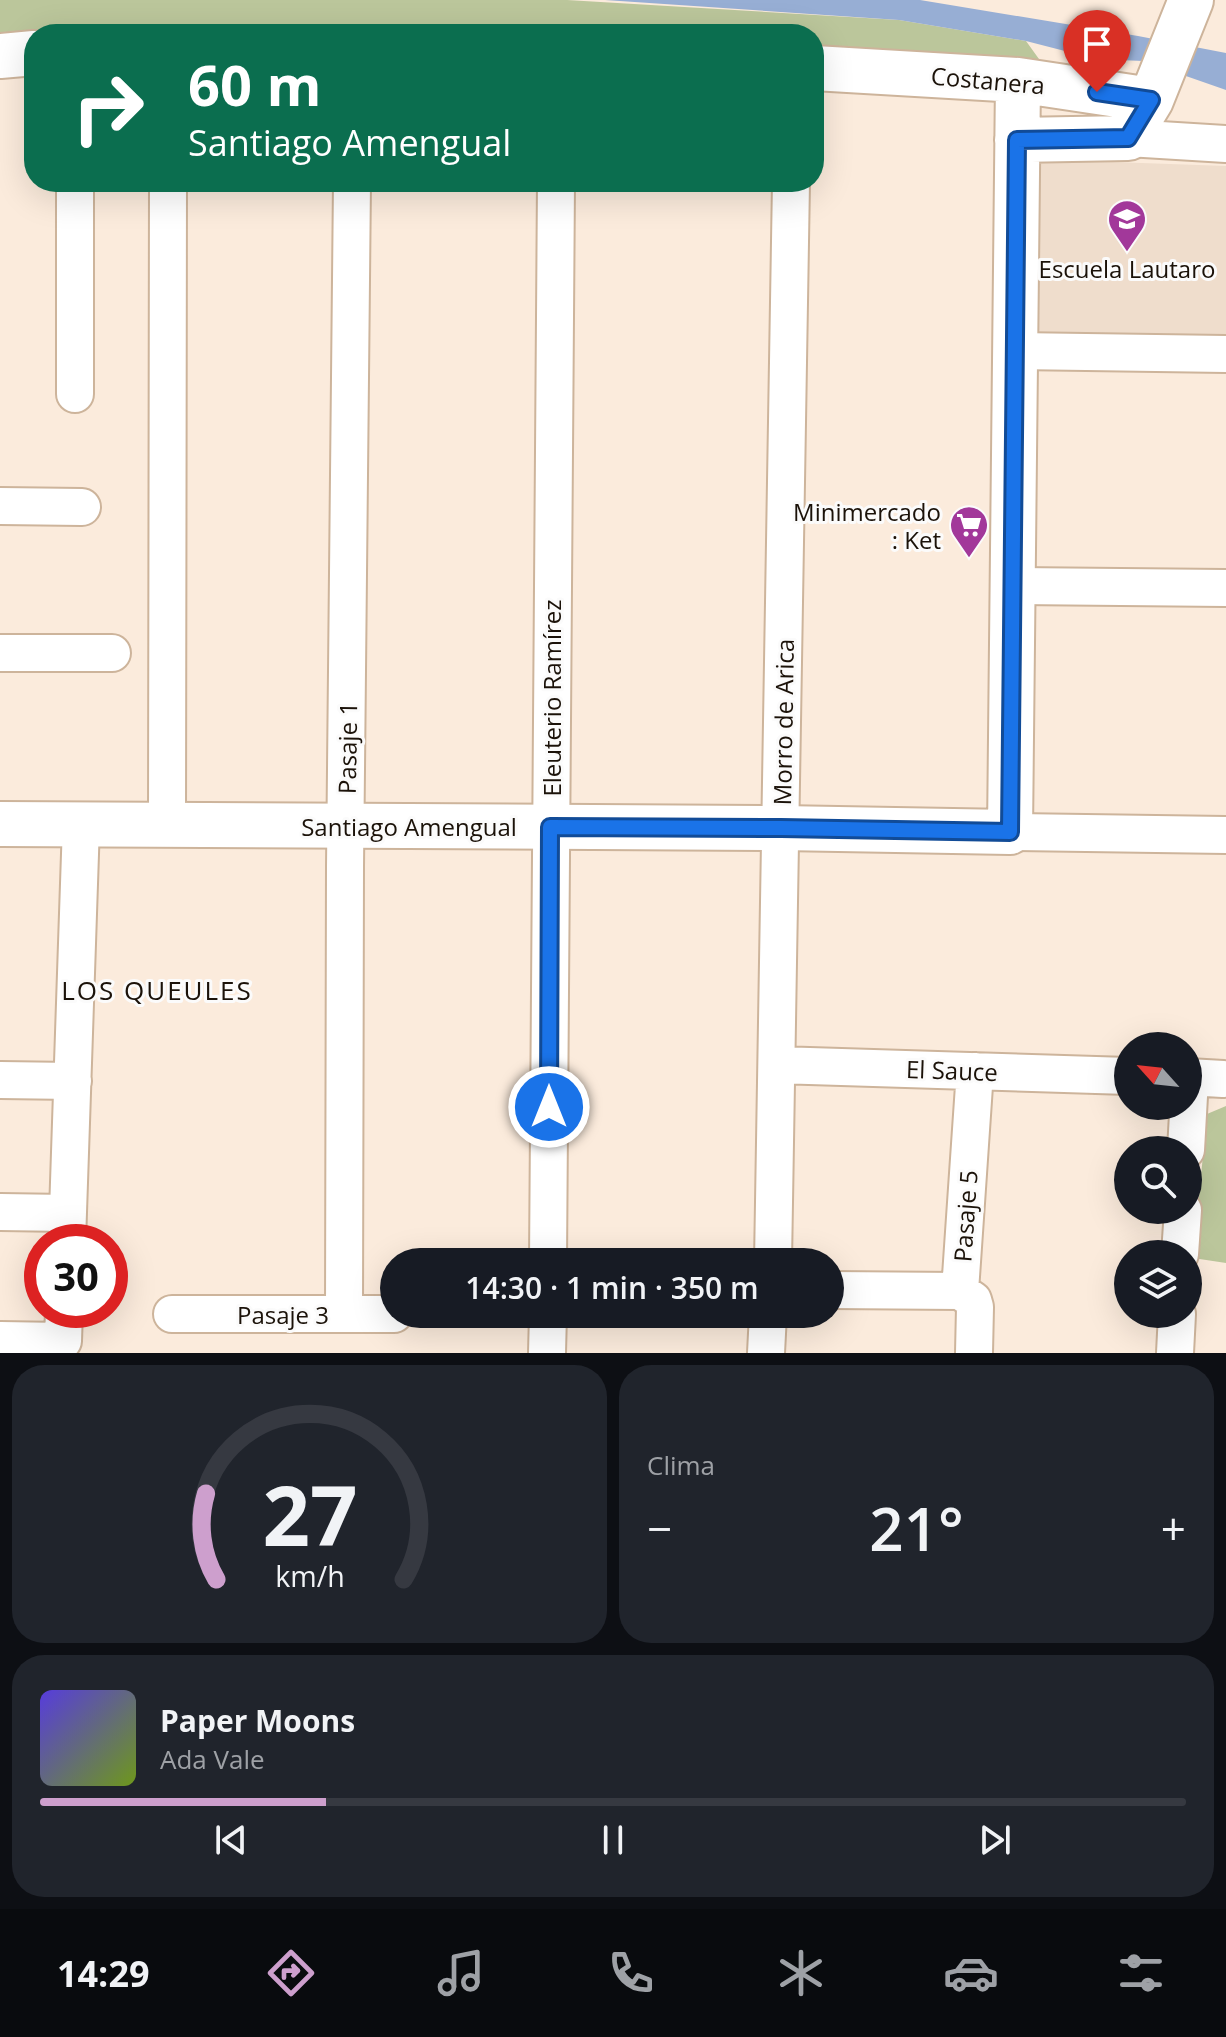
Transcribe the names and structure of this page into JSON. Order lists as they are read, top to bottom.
{
  "streets": {
    "street": [
      "Costanera",
      "Eleuterio Ramírez",
      "Morro de Arica",
      "Pasaje 1",
      "Santiago Amengual",
      "El Sauce",
      "Pasaje 5",
      "Pasaje 3"
    ]
  },
  "crossings": [
    ["Eleuterio Ramírez", "Santiago Amengual"],
    ["Morro de Arica", "Santiago Amengual"],
    ["Morro de Arica", "El Sauce"],
    ["Pasaje 1", "Santiago Amengual"],
    ["Pasaje 1", "Pasaje 3"],
    ["El Sauce", "Pasaje 5"]
  ],
  "districts": ["LOS QUEULES"],
  "places": {
    "school or university": ["Escuela Lautaro"],
    "supermarket": ["Minimercado : Ket"]
  },
  "north": "top left",
  "page": {
    "turn": ["60 m", "Santiago Amengual"],
    "limit": "30",
    "trip": "14:30 · 1 min · 350 m",
    "tile": "Clima",
    "heat": ["−", "21°", "+"],
    "song": ["Paper Moons", "Ada Vale"],
    "tabs": "14:29",
    "gauge": ["27", "km/h"]
  }
}
